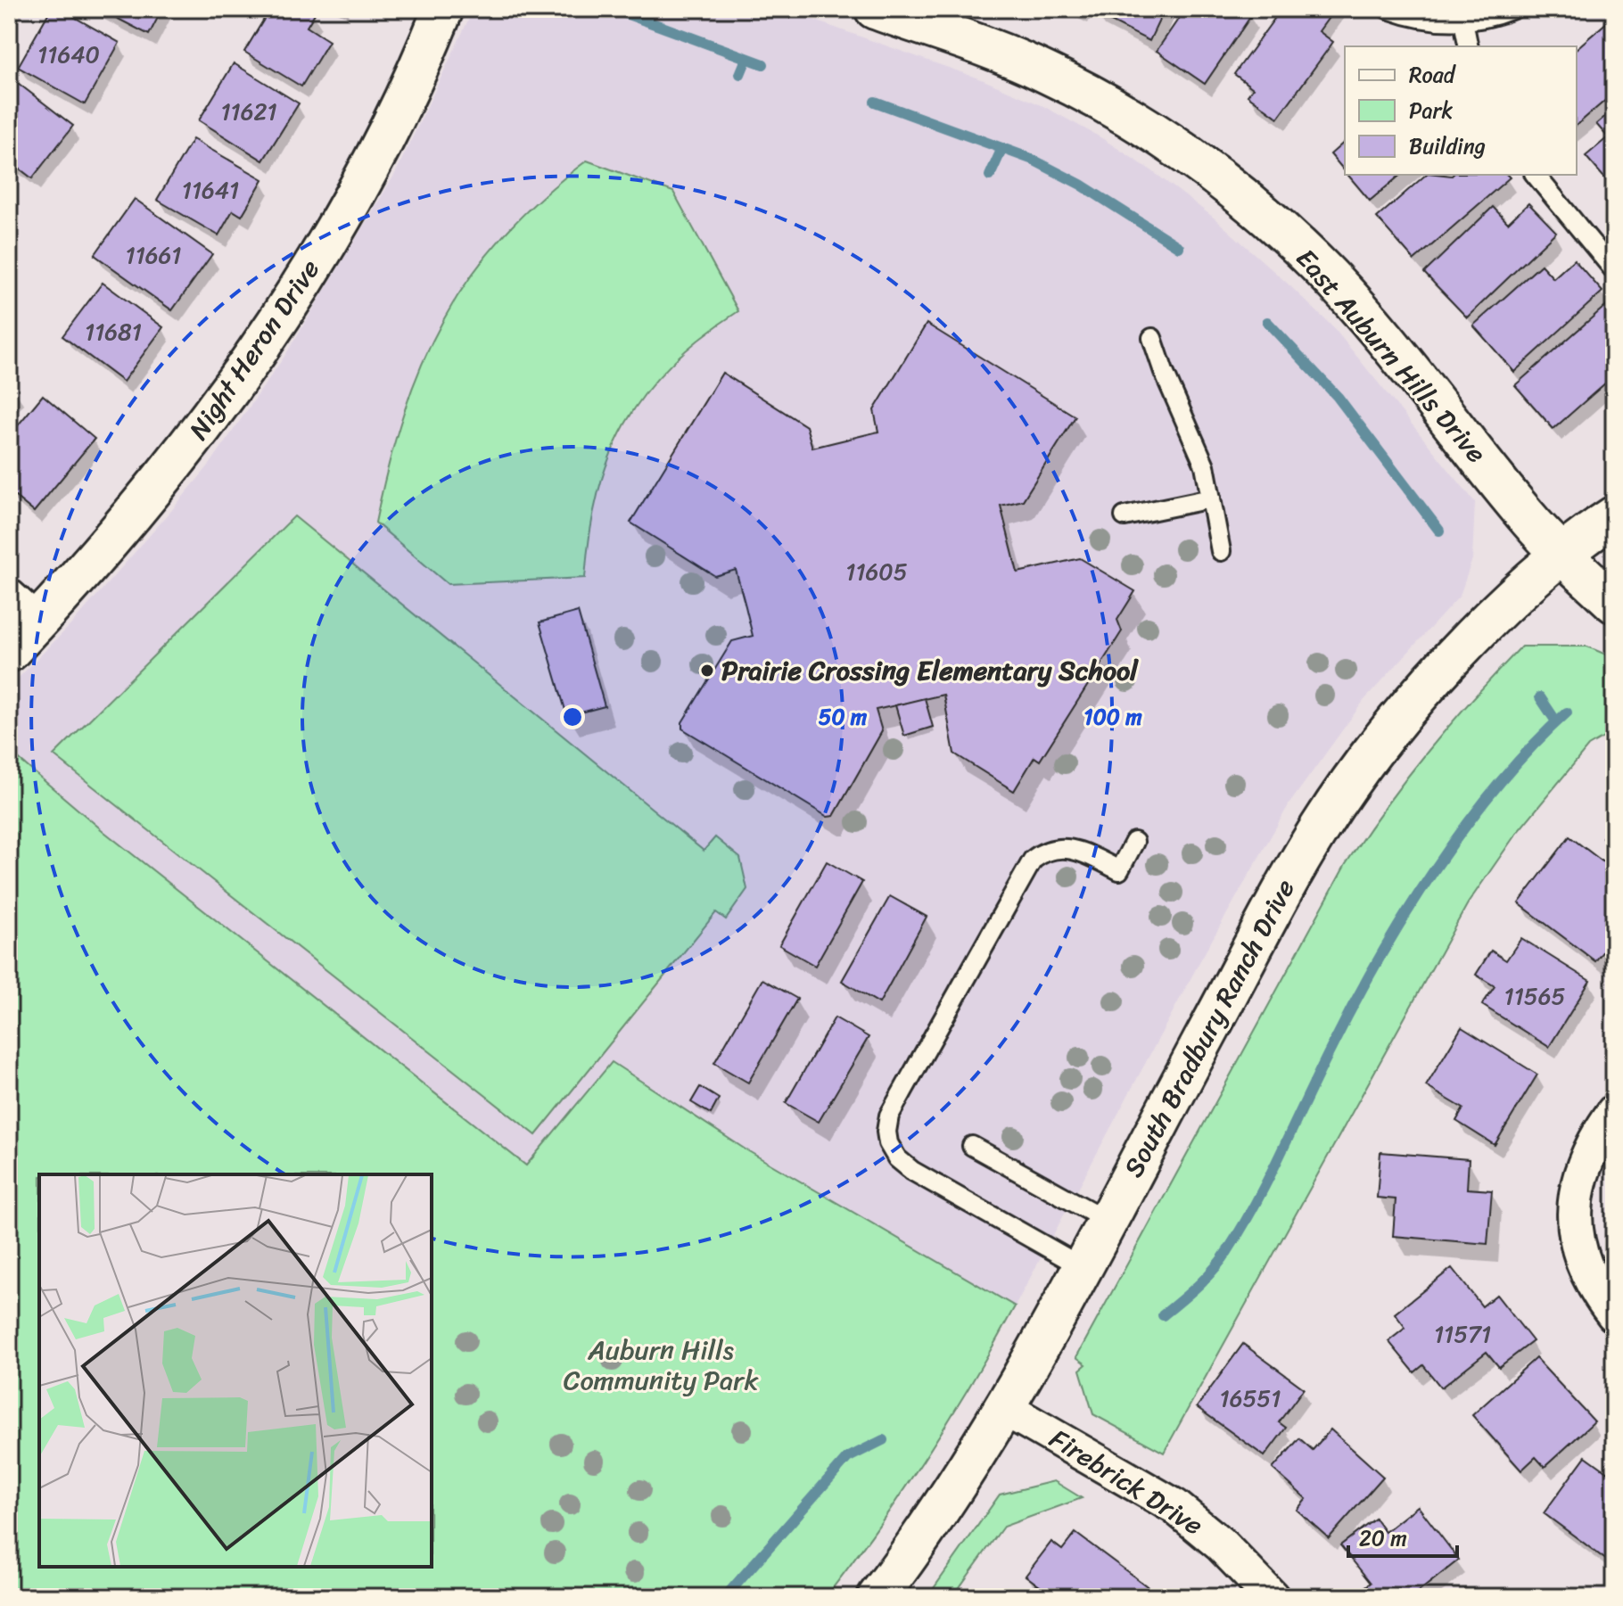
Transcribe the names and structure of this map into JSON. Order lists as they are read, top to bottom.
{
  "streets": {
    "street": [
      "Night Heron Drive",
      "East Auburn Hills Drive",
      "South Bradbury Ranch Drive",
      "Firebrick Drive"
    ]
  },
  "crossings": [
    ["East Auburn Hills Drive", "South Bradbury Ranch Drive"],
    ["South Bradbury Ranch Drive", "Firebrick Drive"]
  ],
  "parks": ["Auburn Hills Community Park"],
  "places": ["Prairie Crossing Elementary School"],
  "house_numbers": [
    "11640",
    "11621",
    "11641",
    "11661",
    "11681",
    "11605",
    "11565",
    "11571",
    "16551"
  ],
  "legend": ["Road", "Park", "Building"],
  "scale_bar": "20 m",
  "rings": ["50 m", "100 m"]
}
